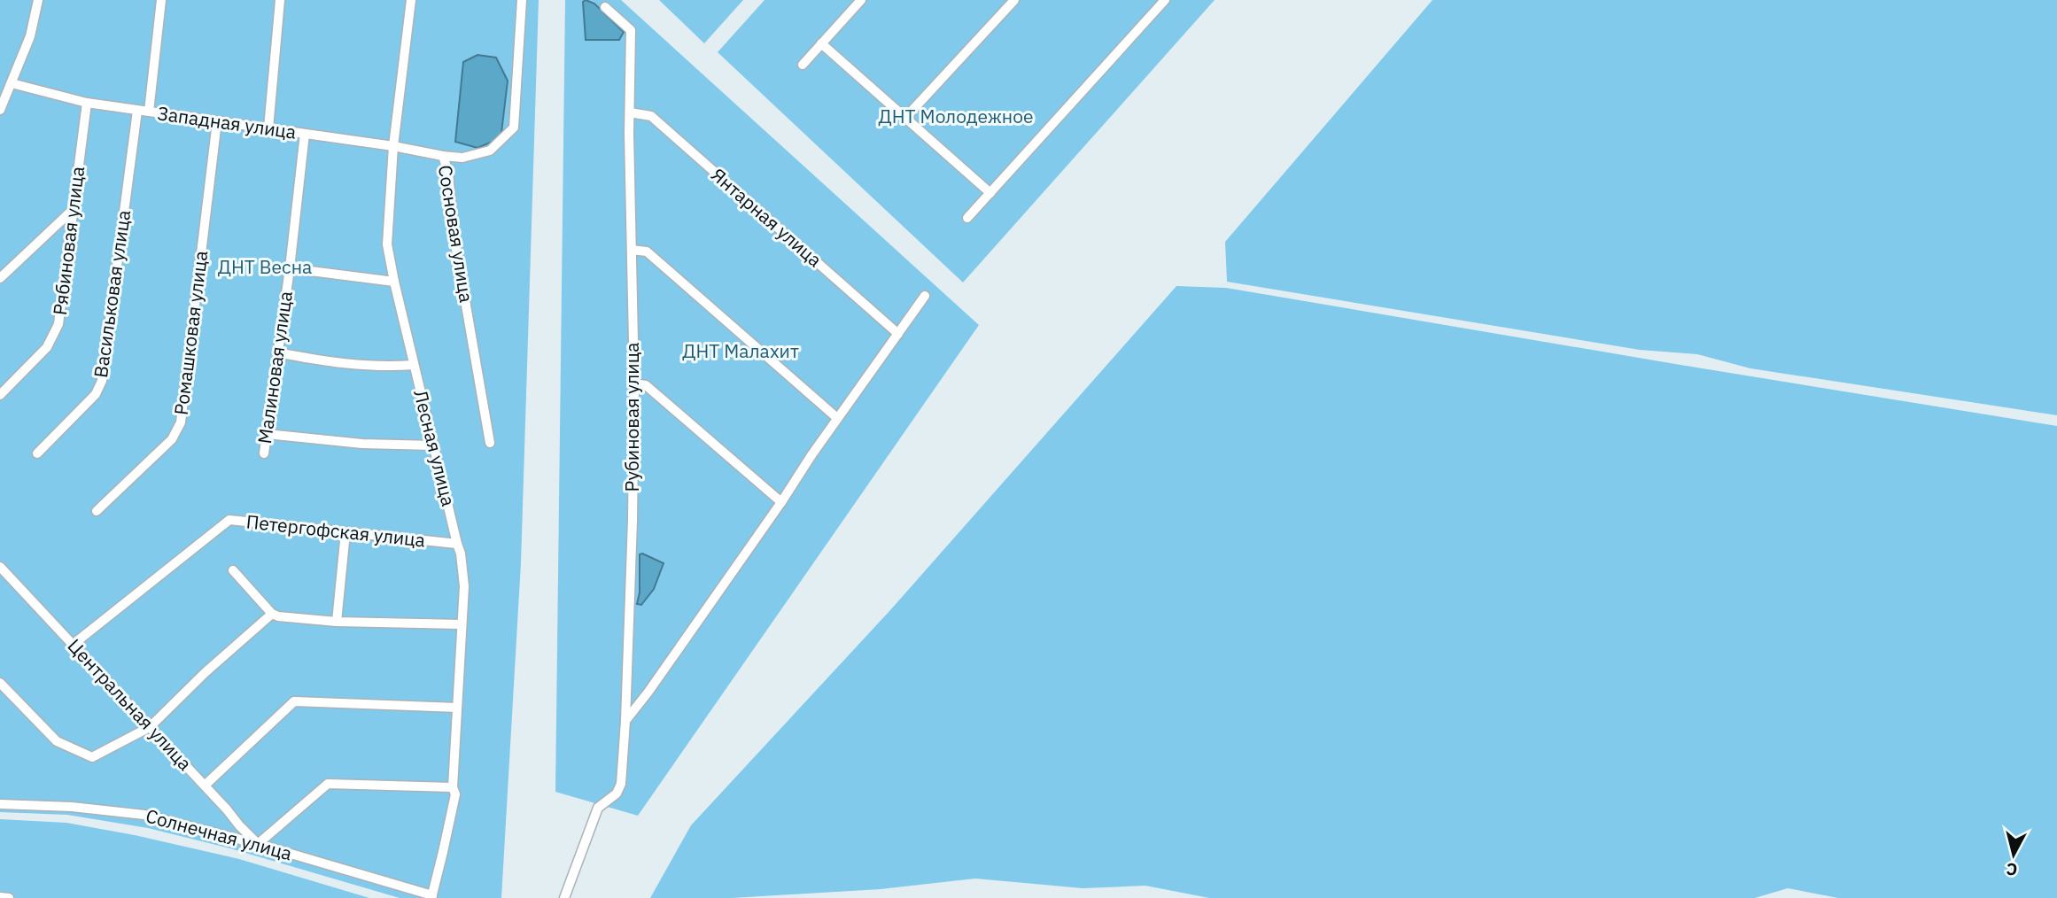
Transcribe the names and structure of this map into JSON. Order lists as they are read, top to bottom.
{
  "streets": {
    "street": [
      "Западная улица",
      "Янтарная улица",
      "Сосновая улица",
      "Рябиновая улица",
      "Васильковая улица",
      "Ромашковая улица",
      "Малиновая улица",
      "Рубиновая улица",
      "Лесная улица",
      "Петергофская улица",
      "Центральная улица",
      "Солнечная улица"
    ]
  },
  "crossings": [
    ["Западная улица", "Сосновая улица"],
    ["Западная улица", "Рябиновая улица"],
    ["Западная улица", "Васильковая улица"],
    ["Западная улица", "Ромашковая улица"],
    ["Западная улица", "Малиновая улица"],
    ["Западная улица", "Лесная улица"],
    ["Янтарная улица", "Рубиновая улица"],
    ["Лесная улица", "Петергофская улица"],
    ["Лесная улица", "Солнечная улица"],
    ["Петергофская улица", "Центральная улица"],
    ["Центральная улица", "Солнечная улица"]
  ],
  "parks": ["ДНТ Молодежное", "ДНТ Весна", "ДНТ Малахит"],
  "north": "bottom"
}
